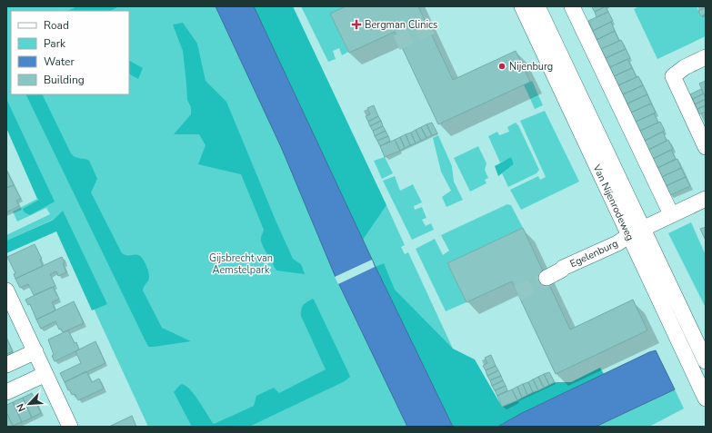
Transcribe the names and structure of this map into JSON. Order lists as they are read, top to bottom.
{
  "streets": {
    "street": ["Van Nijenrodeweg", "Egelenburg"]
  },
  "crossings": [
    ["Van Nijenrodeweg", "Egelenburg"]
  ],
  "parks": ["Gijsbrecht van Aemstelpark"],
  "places": {
    "health": ["Bergman Clinics"],
    "other": ["Nijenburg"]
  },
  "legend": [
    "Road",
    "Park",
    "Water",
    "Building"
  ],
  "north": "bottom left"
}
